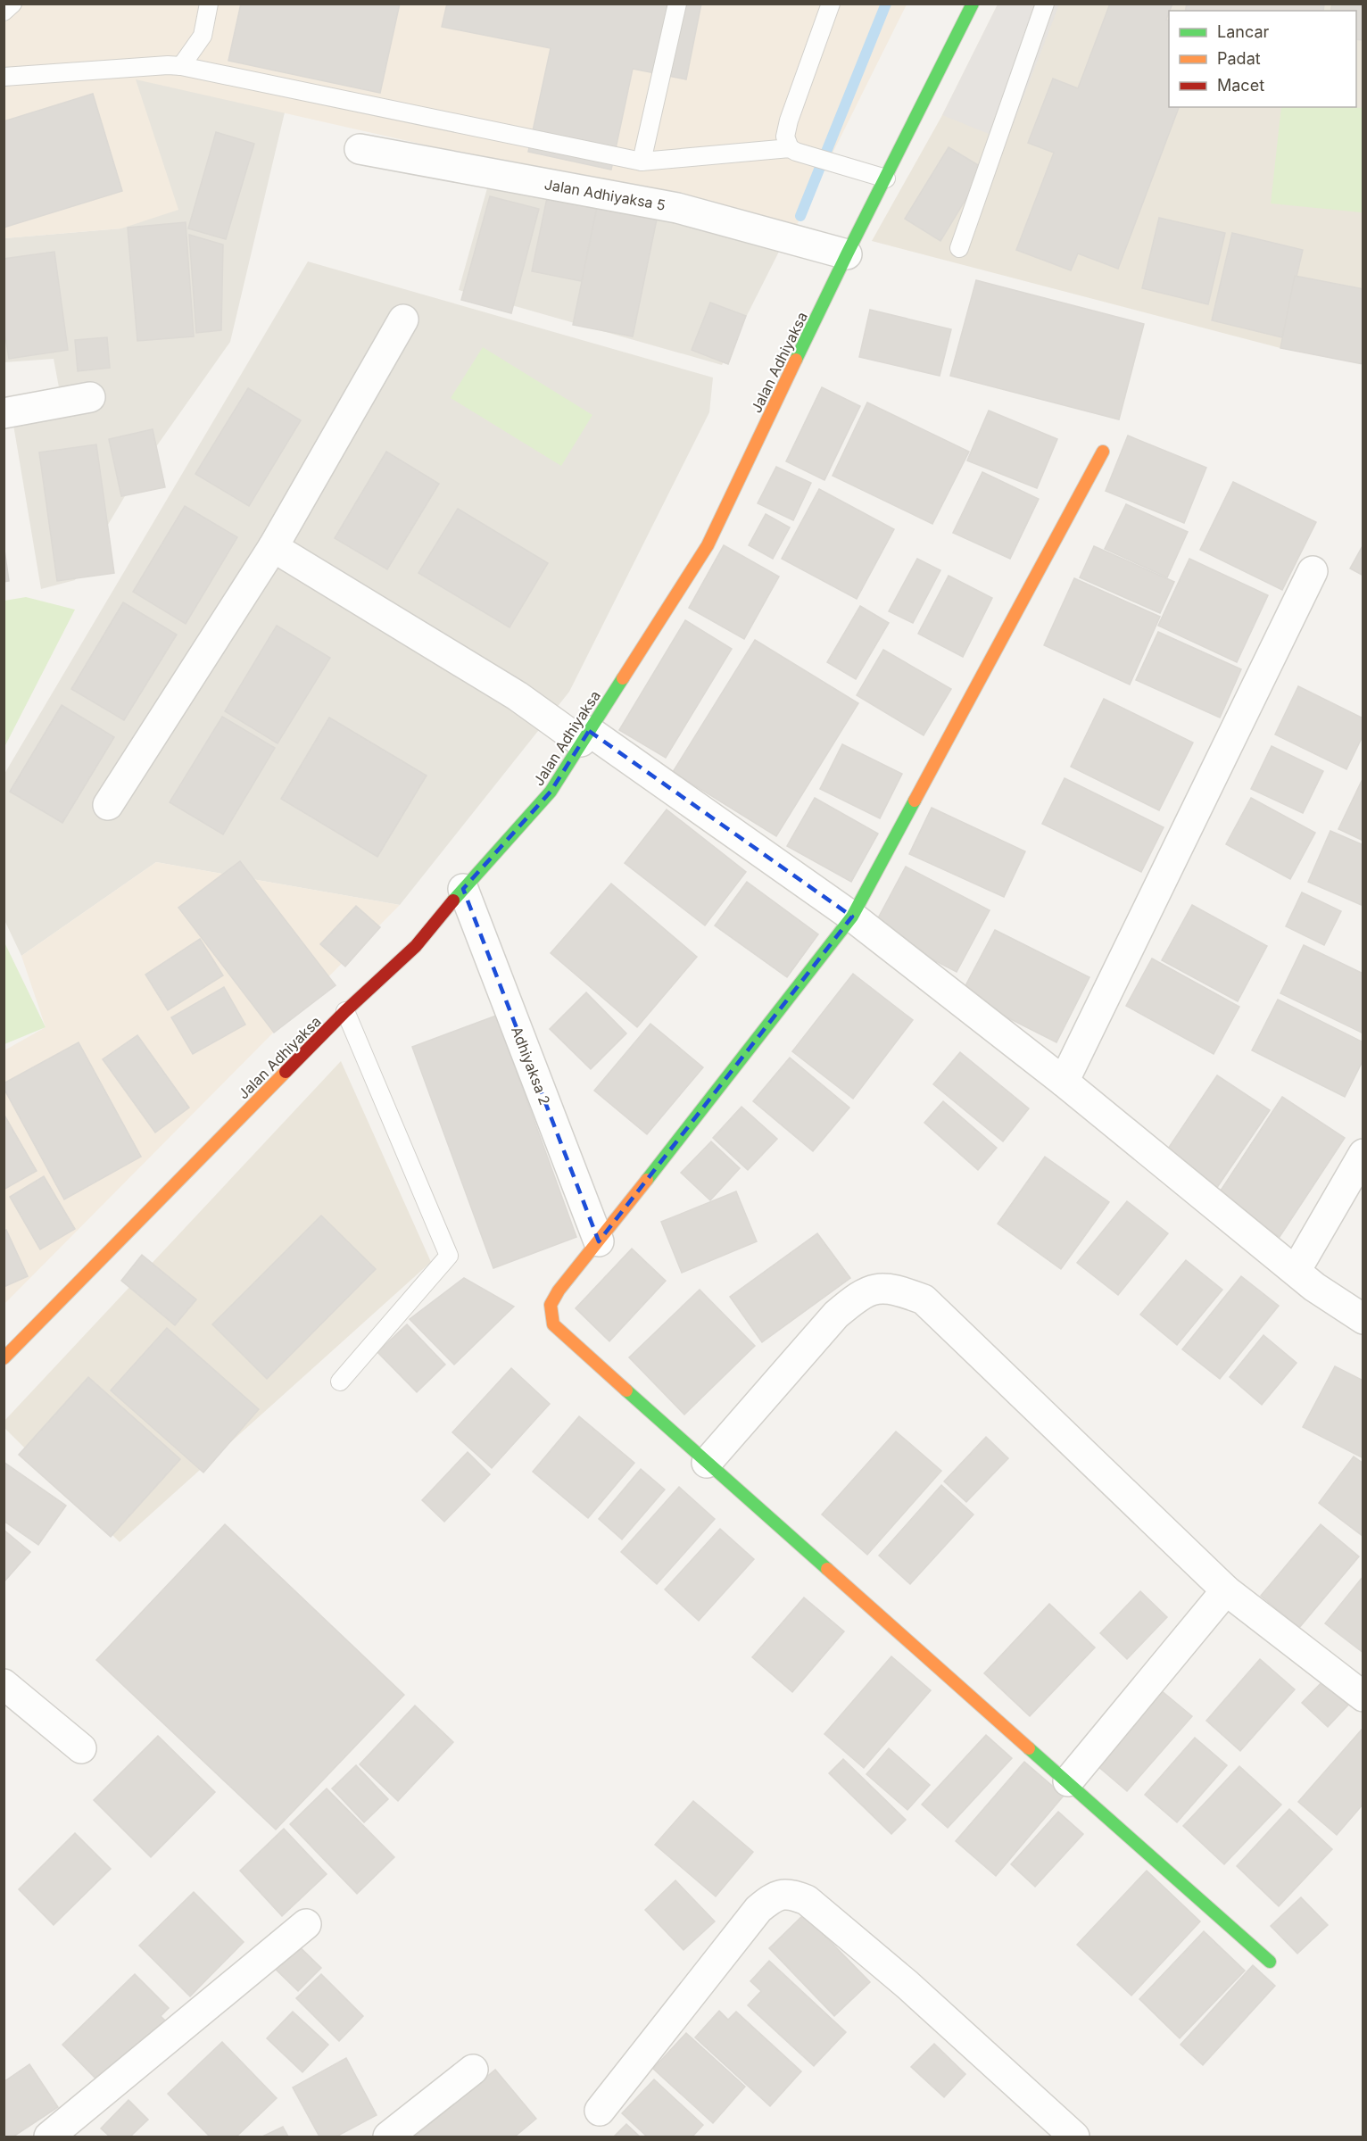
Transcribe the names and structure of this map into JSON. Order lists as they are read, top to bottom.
{
  "streets": {
    "street": ["Jalan Adhiyaksa 5", "Jalan Adhiyaksa", "Adhiyaksa 2"]
  },
  "crossings": [
    ["Jalan Adhiyaksa 5", "Jalan Adhiyaksa"],
    ["Jalan Adhiyaksa", "Adhiyaksa 2"]
  ],
  "legend": ["Lancar", "Padat", "Macet"]
}
